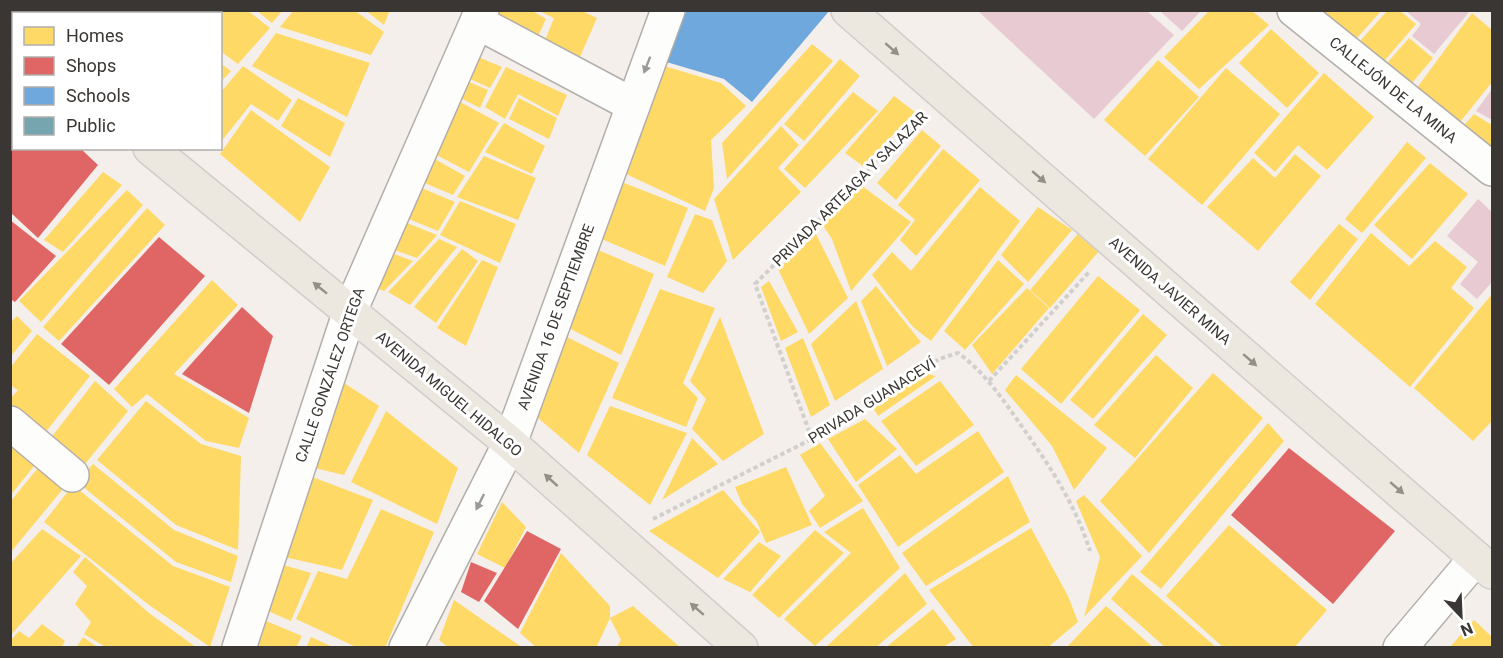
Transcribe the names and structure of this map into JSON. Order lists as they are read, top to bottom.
{
  "streets": {
    "main road": ["AVENIDA JAVIER MINA", "AVENIDA MIGUEL HIDALGO"],
    "street": ["CALLEJÓN DE LA MINA", "AVENIDA 16 DE SEPTIEMBRE", "CALLE GONZÁLEZ ORTEGA"],
    "path": ["PRIVADA ARTEAGA Y SALAZAR", "PRIVADA GUANACEVÍ"]
  },
  "crossings": [
    ["PRIVADA ARTEAGA Y SALAZAR", "AVENIDA JAVIER MINA"],
    ["PRIVADA ARTEAGA Y SALAZAR", "PRIVADA GUANACEVÍ"],
    ["AVENIDA 16 DE SEPTIEMBRE", "AVENIDA MIGUEL HIDALGO"],
    ["CALLE GONZÁLEZ ORTEGA", "AVENIDA MIGUEL HIDALGO"],
    ["AVENIDA MIGUEL HIDALGO", "PRIVADA GUANACEVÍ"]
  ],
  "one_way": ["AVENIDA JAVIER MINA", "AVENIDA 16 DE SEPTIEMBRE", "AVENIDA MIGUEL HIDALGO"],
  "legend": [
    "Homes",
    "Shops",
    "Schools",
    "Public"
  ],
  "north": "bottom right"
}
